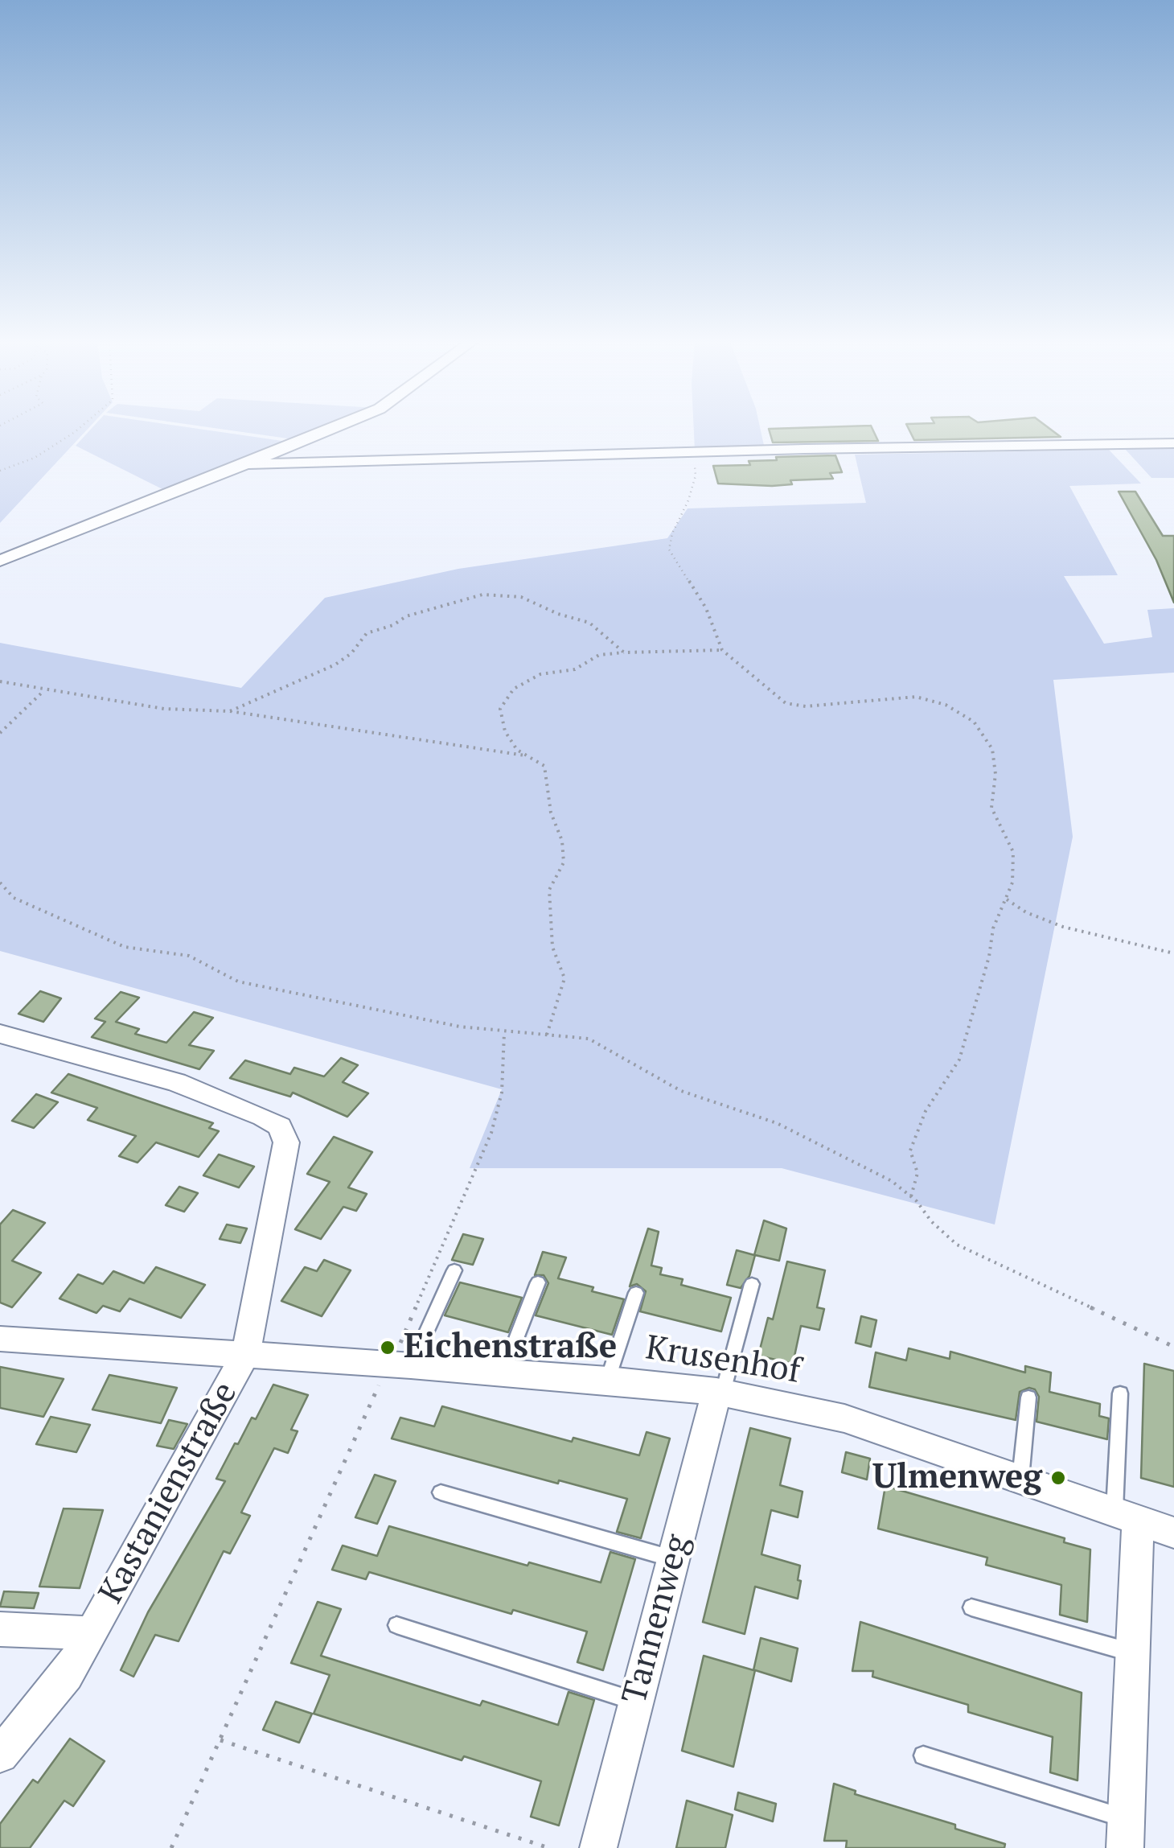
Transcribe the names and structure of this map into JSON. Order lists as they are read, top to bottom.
{
  "streets": {
    "street": ["Krusenhof", "Kastanienstraße", "Tannenweg"]
  },
  "crossings": [
    ["Krusenhof", "Kastanienstraße"],
    ["Krusenhof", "Tannenweg"]
  ],
  "places": ["Eichenstraße", "Ulmenweg"]
}
